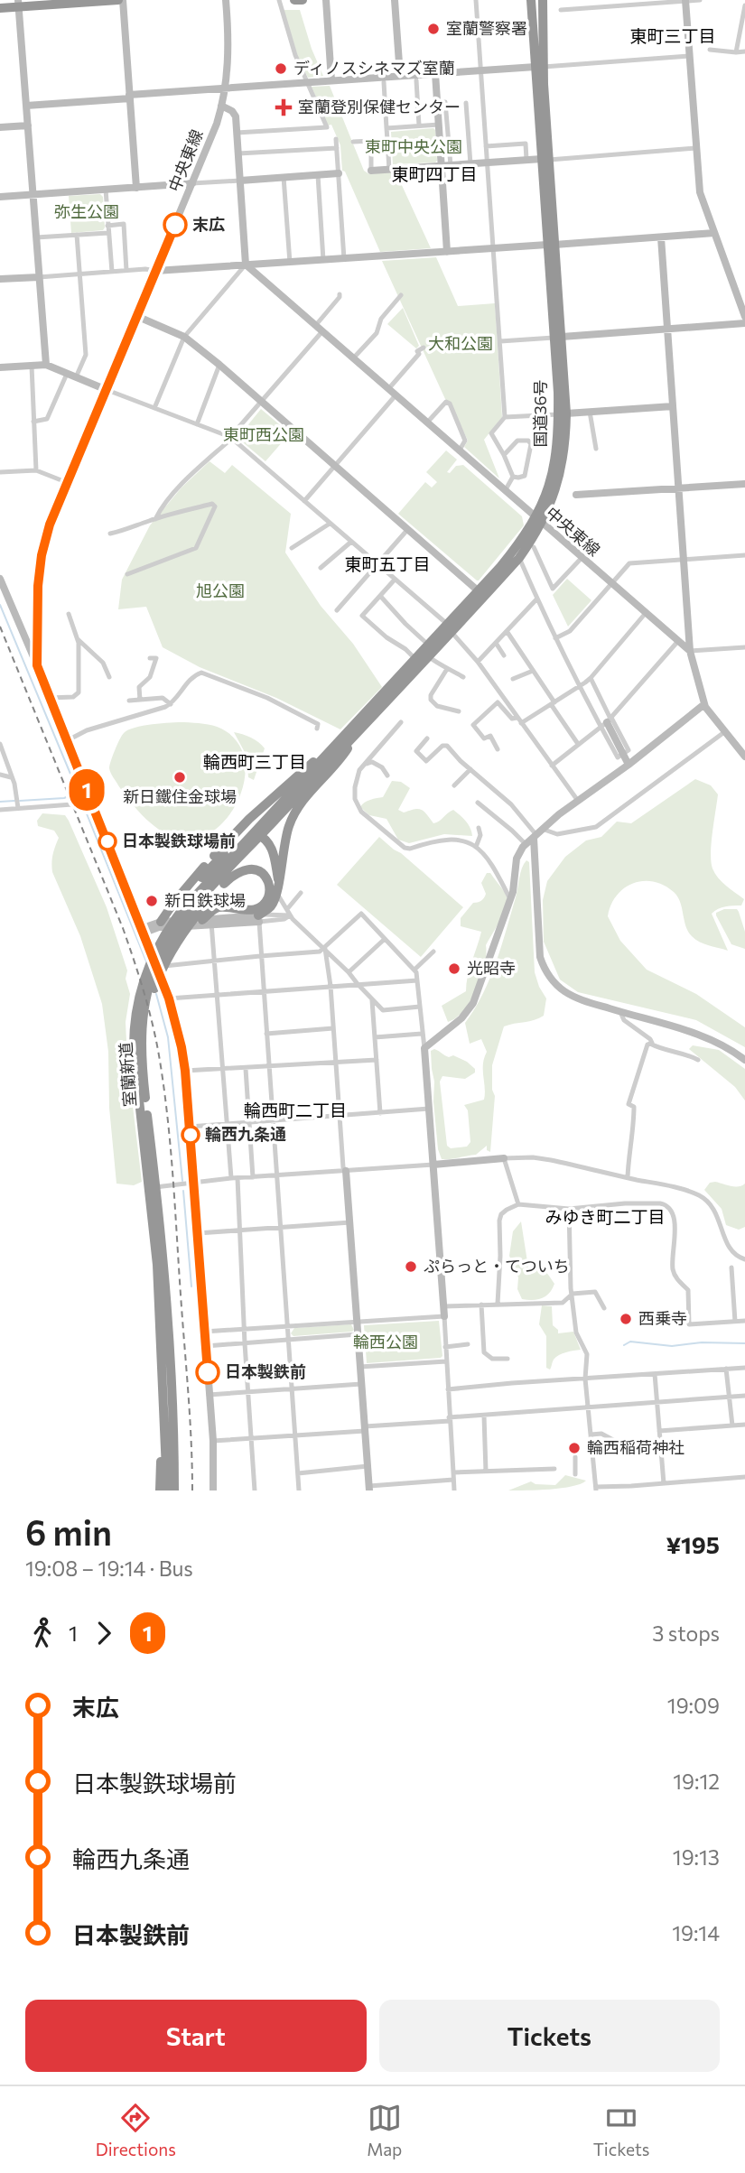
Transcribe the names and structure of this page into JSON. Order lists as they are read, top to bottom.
{
  "streets": {
    "highway": ["国道36号", "室蘭新道"],
    "street": ["中央東線"]
  },
  "crossings": [
    ["中央東線", "国道36号"],
    ["国道36号", "室蘭新道"]
  ],
  "districts": [
    "東町三丁目",
    "東町四丁目",
    "東町五丁目",
    "輪西町三丁目",
    "輪西町二丁目",
    "みゆき町二丁目"
  ],
  "parks": [
    "東町中央公園",
    "弥生公園",
    "大和公園",
    "東町西公園",
    "旭公園",
    "輪西公園"
  ],
  "places": {
    "other": [
      "室蘭警察署",
      "ディノスシネマズ室蘭",
      "末広",
      "新日鐵住金球場",
      "日本製鉄球場前",
      "新日鉄球場",
      "光昭寺",
      "輪西九条通",
      "ぷらっと・てついち",
      "西乗寺",
      "日本製鉄前",
      "輪西稲荷神社"
    ],
    "health": ["室蘭登別保健センター"]
  },
  "lines": ["bus line 1"],
  "page": {
    "on_map": "1",
    "heading": ["6 min", "19:08 – 19:14 · Bus", "¥195"],
    "legs": ["1", "1", "3 stops"],
    "list": [
      {
        "name": "末広",
        "value": "19:09"
      },
      {
        "name": "日本製鉄球場前",
        "value": "19:12"
      },
      {
        "name": "輪西九条通",
        "value": "19:13"
      },
      {
        "name": "日本製鉄前",
        "value": "19:14"
      }
    ],
    "buttons": ["Start", "Tickets"],
    "tabs": ["Directions", "Map", "Tickets"]
  }
}
